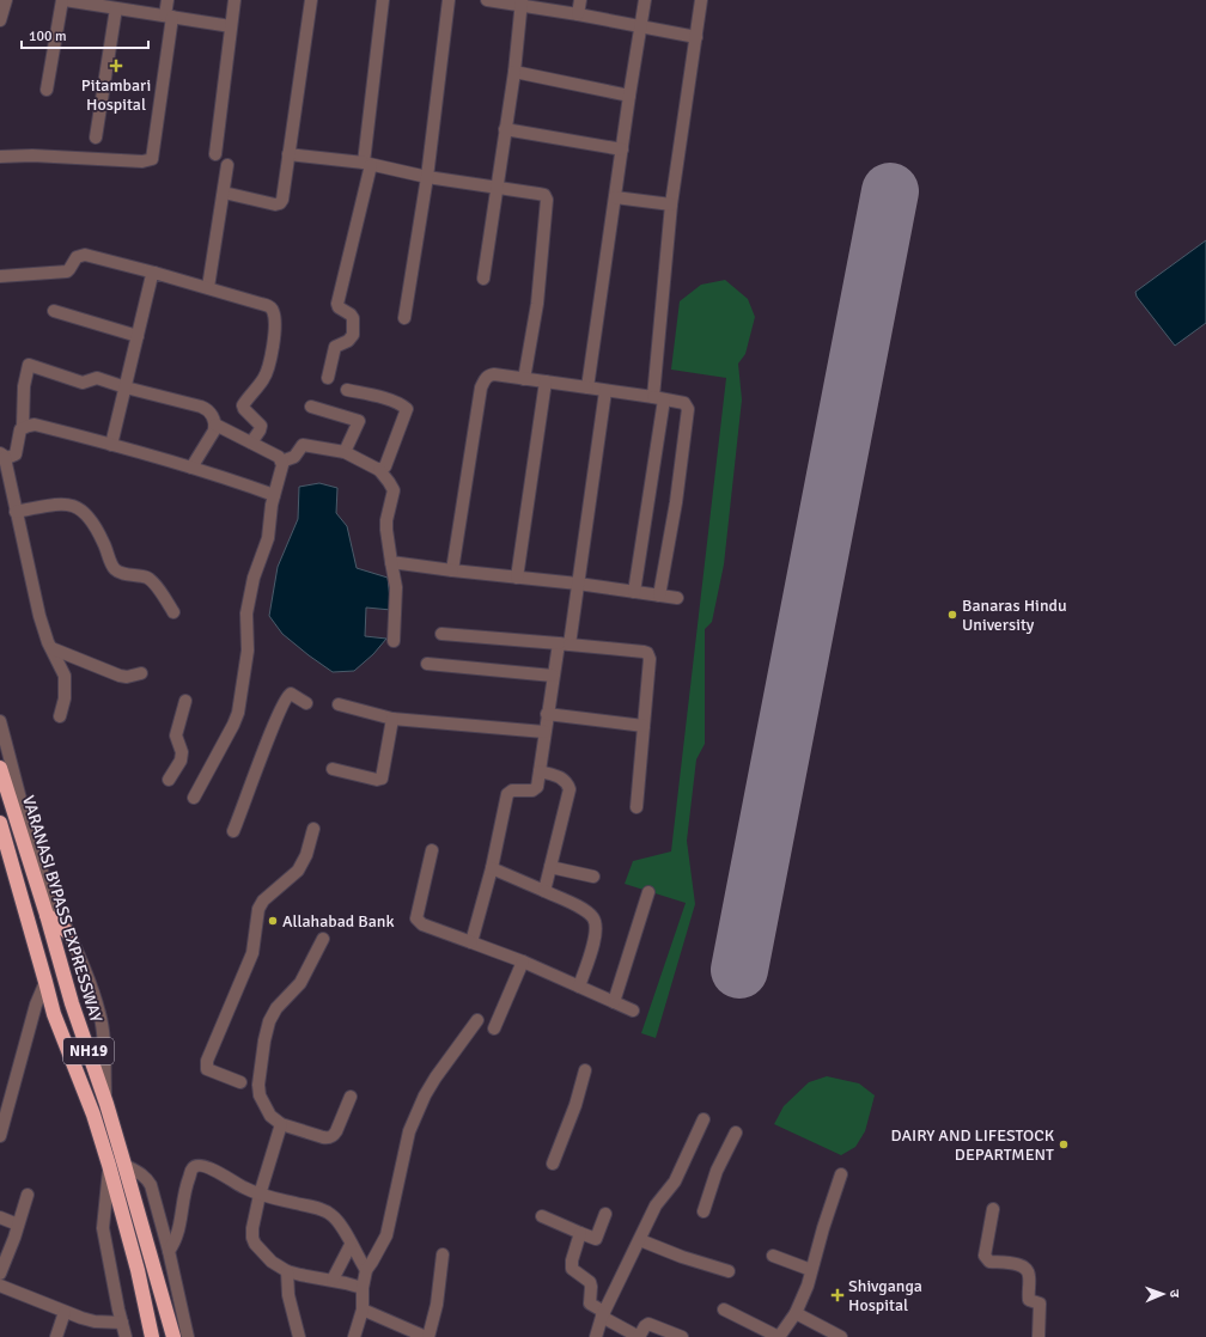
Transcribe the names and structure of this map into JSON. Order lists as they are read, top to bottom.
{
  "streets": {
    "highway": ["VARANASI BYPASS EXPRESSWAY", "NH19"]
  },
  "places": {
    "health": ["Pitambari Hospital", "Shivganga Hospital"],
    "other": ["Banaras Hindu University", "Allahabad Bank", "DAIRY AND LIFESTOCK DEPARTMENT"]
  },
  "scale_bar": "100 m",
  "north": "right"
}
